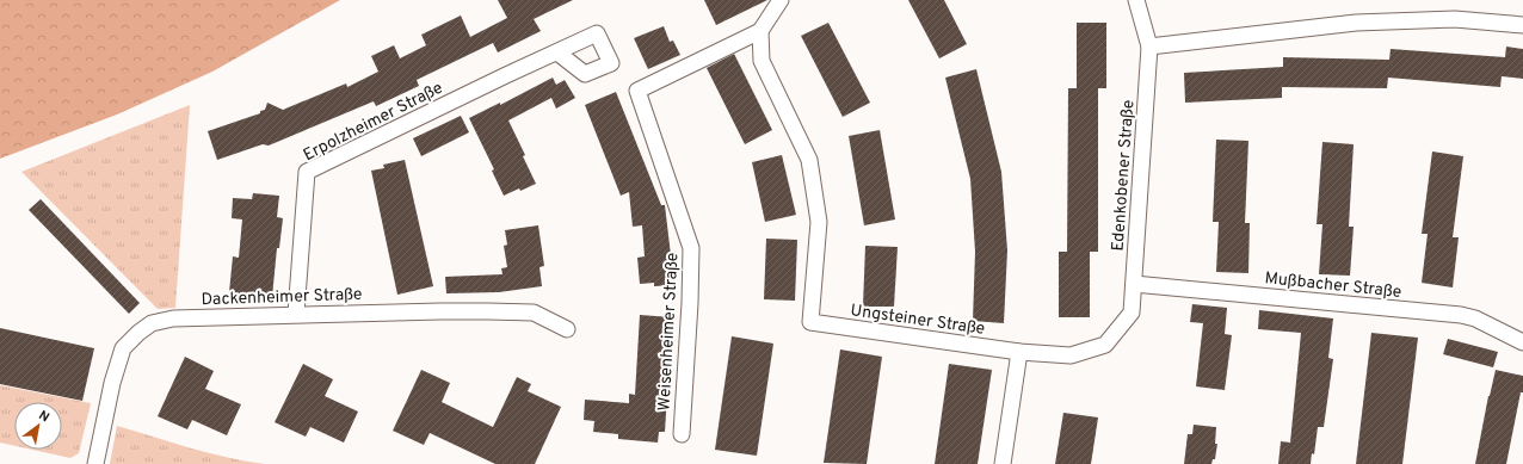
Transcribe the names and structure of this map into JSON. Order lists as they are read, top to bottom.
{
  "streets": {
    "street": [
      "Erpolzheimer Straße",
      "Edenkobener Straße",
      "Mußbacher Straße",
      "Dackenheimer Straße",
      "Ungsteiner Straße",
      "Weisenheimer Straße"
    ]
  },
  "crossings": [
    ["Erpolzheimer Straße", "Dackenheimer Straße"],
    ["Edenkobener Straße", "Mußbacher Straße"],
    ["Edenkobener Straße", "Ungsteiner Straße"],
    ["Ungsteiner Straße", "Weisenheimer Straße"]
  ],
  "north": "top right"
}
